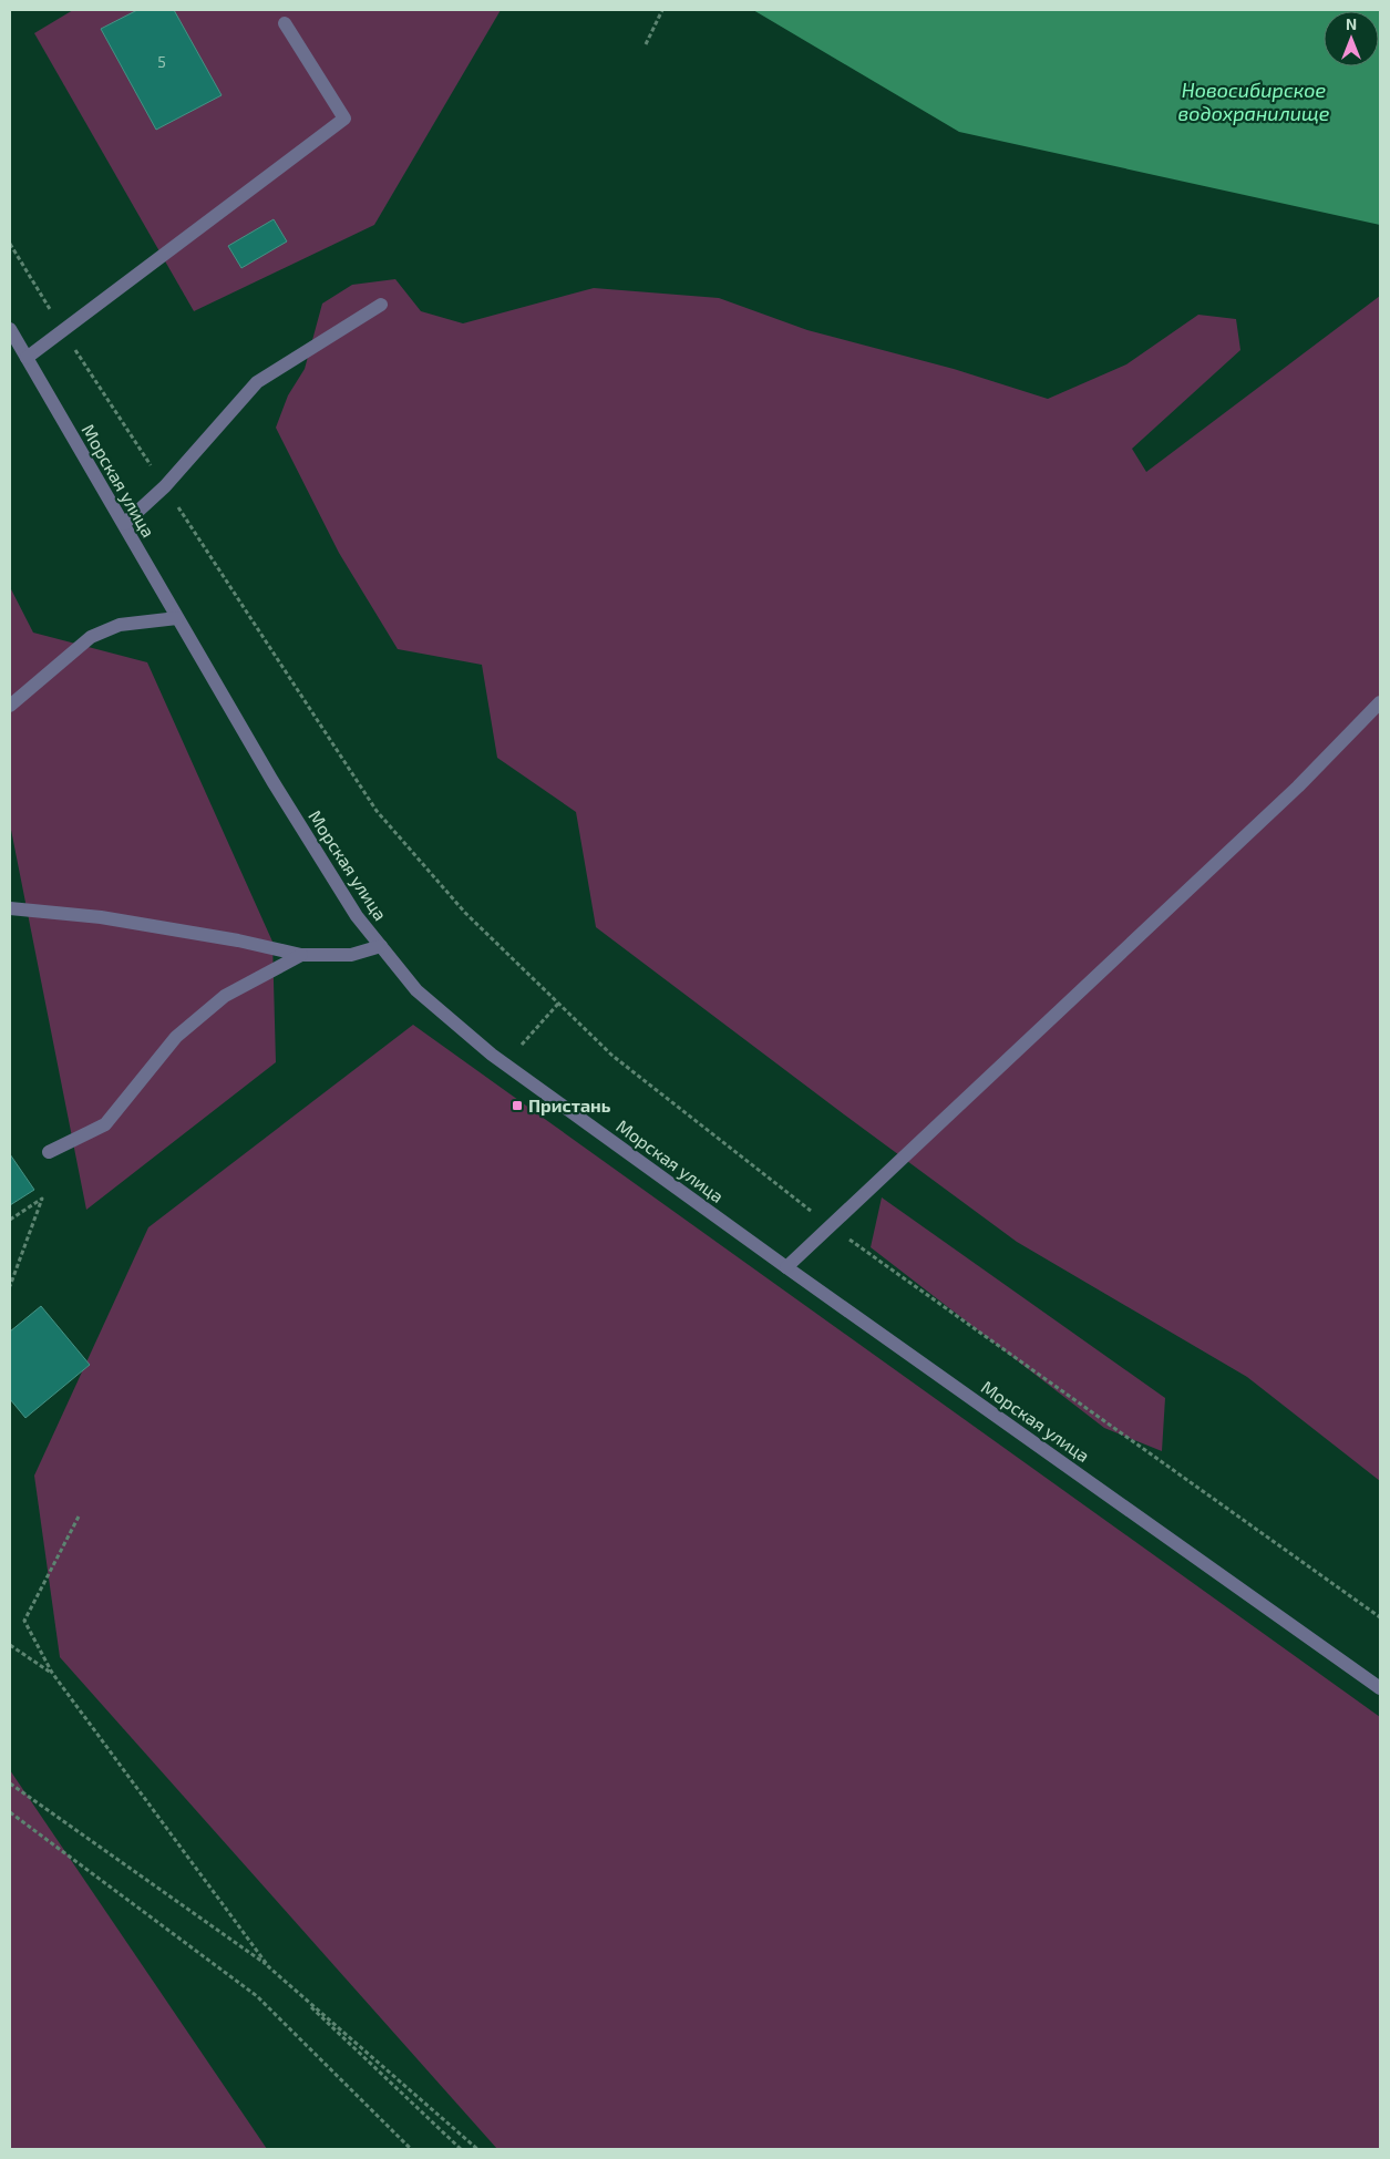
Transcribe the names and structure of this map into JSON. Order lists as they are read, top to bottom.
{
  "streets": {
    "street": ["Морская улица"]
  },
  "water": ["Новосибирское водохранилище"],
  "places": {
    "transit": ["Пристань"]
  },
  "house_numbers": ["5"],
  "north": "top"
}
